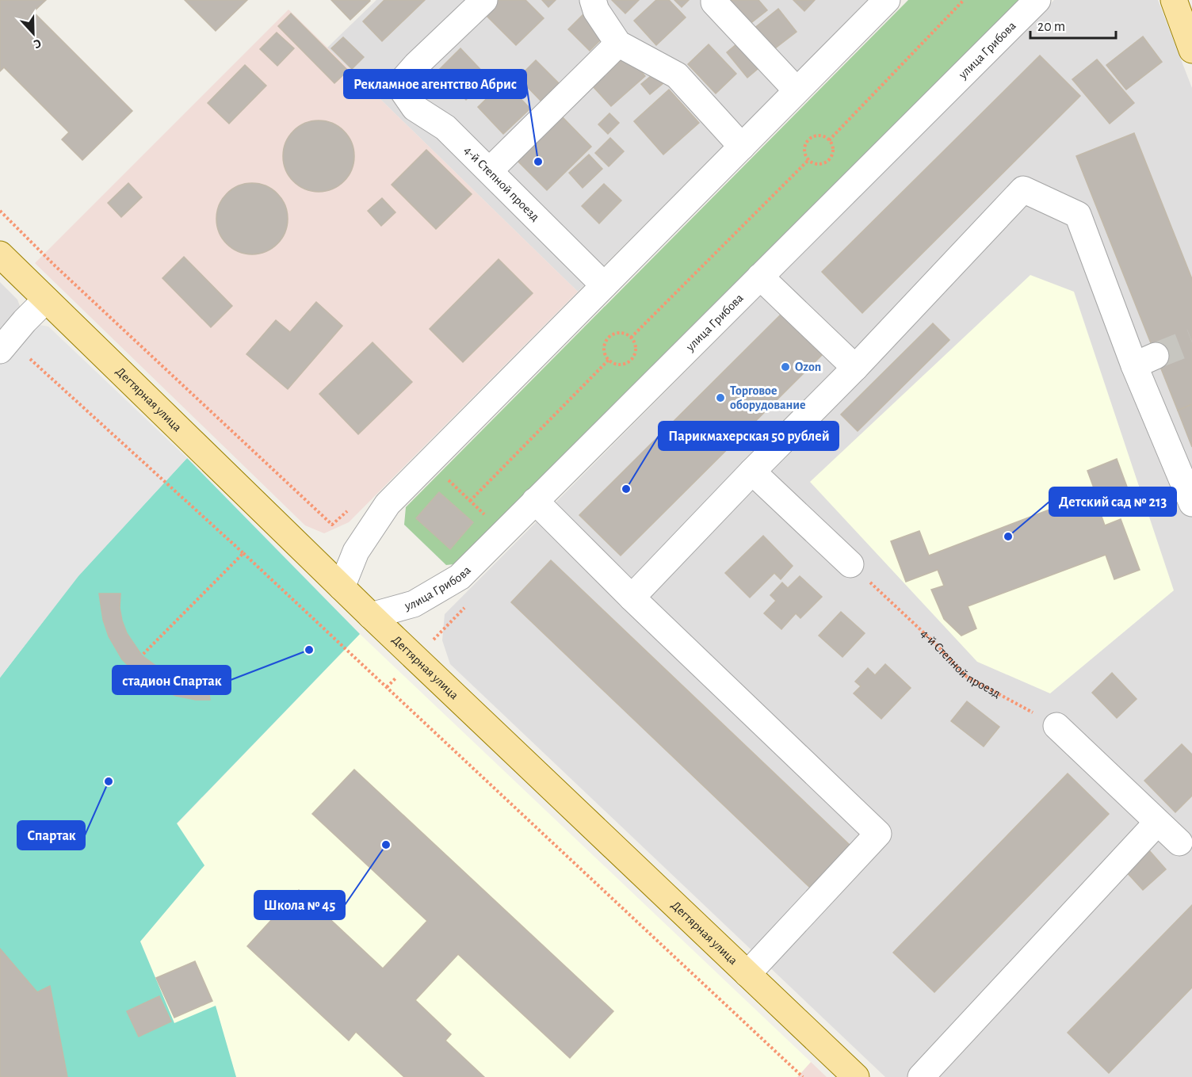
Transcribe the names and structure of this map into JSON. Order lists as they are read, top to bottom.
{
  "streets": {
    "main road": ["Дегтярная улица"],
    "street": ["улица Грибова", "4-й Степной проезд"]
  },
  "crossings": [
    ["улица Грибова", "Дегтярная улица"]
  ],
  "places": [
    "Рекламное агентство Абрис",
    "Ozon",
    "Торговое оборудование",
    "Парикмахерская 50 рублей",
    "Детский сад № 213",
    "стадион Спартак",
    "Спартак",
    "Школа № 45"
  ],
  "scale_bar": "20 m",
  "north": "bottom"
}
